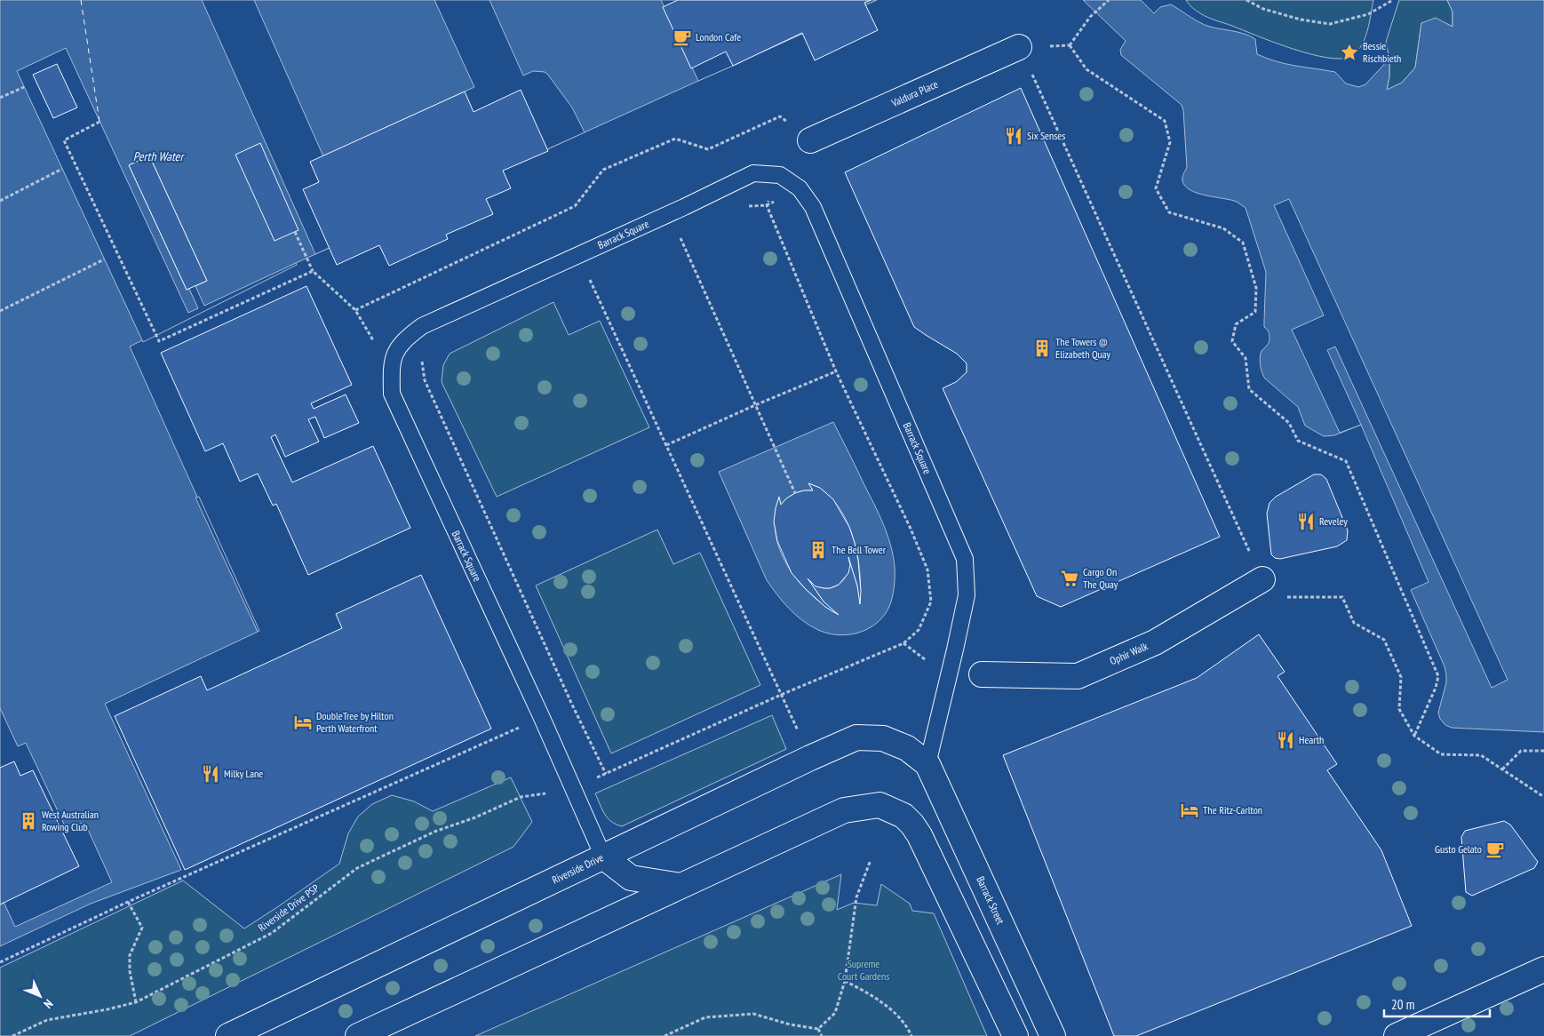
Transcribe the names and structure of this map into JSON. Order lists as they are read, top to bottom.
{
  "streets": {
    "main road": [
      "Valdura Place",
      "Ophir Walk",
      "Riverside Drive",
      "Barrack Street"
    ],
    "lane": ["Barrack Square"],
    "path": ["Riverside Drive PSP"]
  },
  "crossings": [
    ["Barrack Square", "Riverside Drive"],
    ["Barrack Square", "Barrack Street"],
    ["Barrack Square", "Riverside Drive PSP"],
    ["Riverside Drive", "Barrack Street"]
  ],
  "water": ["Perth Water"],
  "parks": ["Supreme Court Gardens"],
  "places": {
    "cafe": ["London Cafe", "Gusto Gelato"],
    "place": ["Bessie Rischbieth"],
    "restaurant": [
      "Six Senses",
      "Reveley",
      "Hearth",
      "Milky Lane"
    ],
    "building": ["The Towers @ Elizabeth Quay", "The Bell Tower", "West Australian Rowing Club"],
    "supermarket": ["Cargo On The Quay"],
    "hotel": ["DoubleTree by Hilton Perth Waterfront", "The Ritz-Carlton"]
  },
  "scale_bar": "20 m",
  "north": "bottom right"
}
